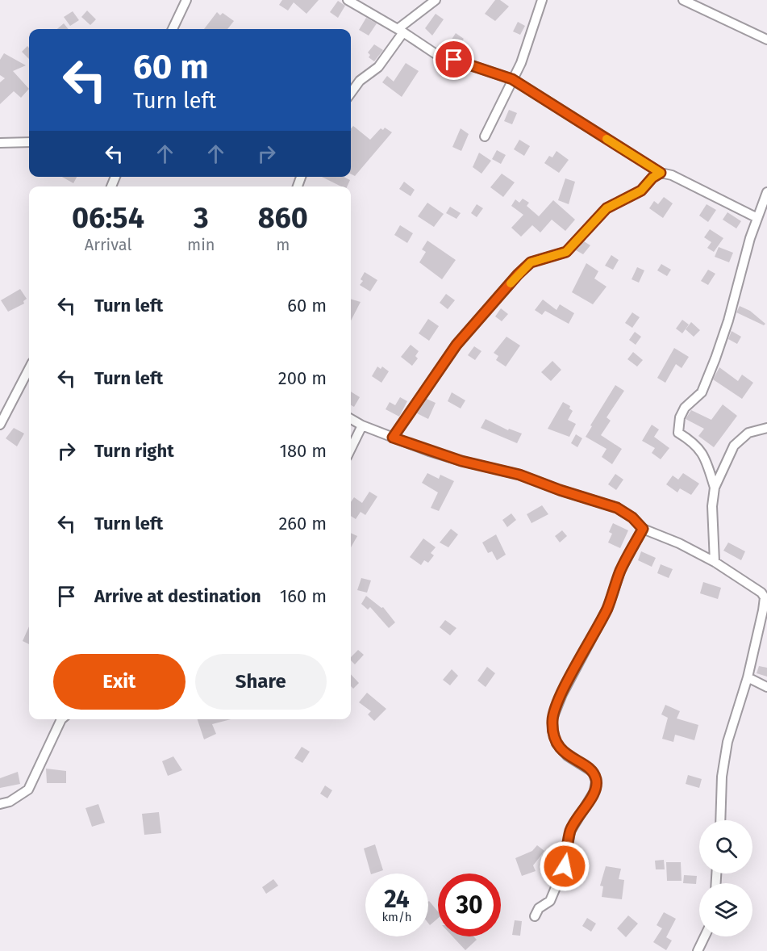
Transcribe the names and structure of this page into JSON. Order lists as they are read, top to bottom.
{
  "page": {
    "turn": ["60 m", "Turn left"],
    "eta": [
      "06:54",
      "Arrival",
      "3",
      "min",
      "860",
      "m"
    ],
    "list": [
      {
        "name": "Turn left",
        "value": "60 m"
      },
      {
        "name": "Turn left",
        "value": "200 m"
      },
      {
        "name": "Turn right",
        "value": "180 m"
      },
      {
        "name": "Turn left",
        "value": "260 m"
      },
      {
        "name": "Arrive at destination",
        "value": "160 m"
      }
    ],
    "buttons": ["Exit", "Share"],
    "speed": "24 km/h",
    "limit": "30"
  }
}
